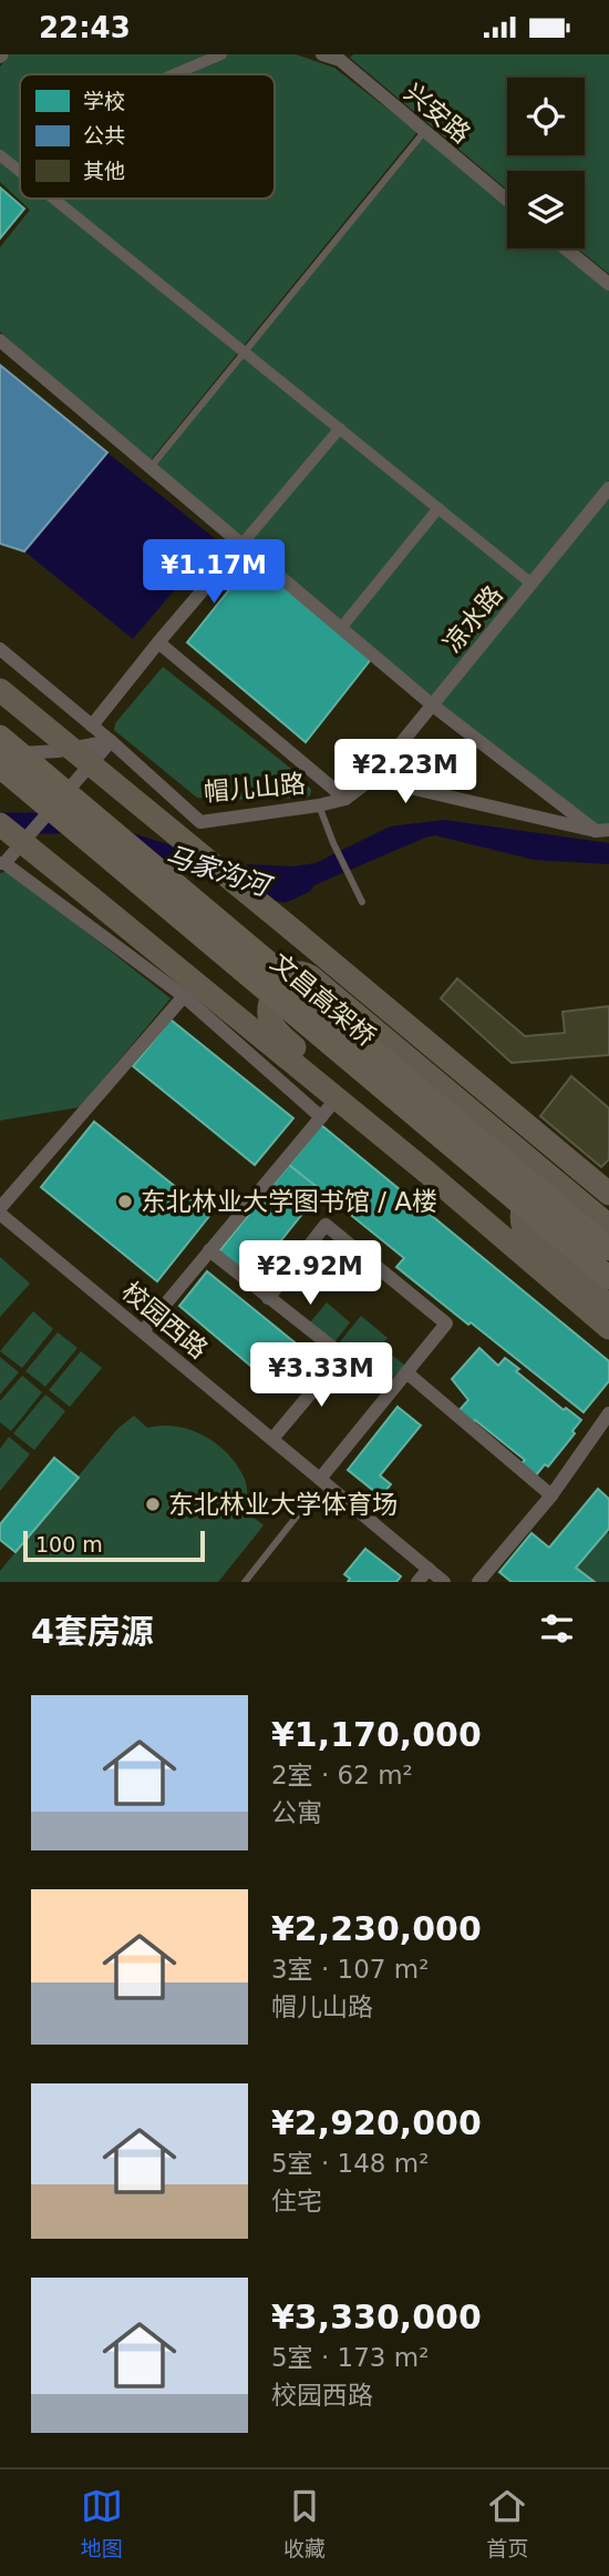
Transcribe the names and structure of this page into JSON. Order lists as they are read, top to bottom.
{
  "streets": {
    "highway": ["文昌高架桥"],
    "street": [
      "兴安路",
      "凉水路",
      "帽儿山路",
      "校园西路"
    ]
  },
  "crossings": [
    ["凉水路", "帽儿山路"]
  ],
  "water": ["马家沟河"],
  "places": ["东北林业大学图书馆 / A楼", "东北林业大学体育场"],
  "legend": ["学校", "公共", "其他"],
  "scale_bar": "100 m",
  "page": {
    "status": "22:43",
    "price": [
      "¥1.17M",
      "¥2.23M",
      "¥2.92M",
      "¥3.33M"
    ],
    "scale": "100 m",
    "heading": "4套房源",
    "list": [
      {
        "name": "¥1,170,000",
        "note": "2室 · 62 m² · 公寓"
      },
      {
        "name": "¥2,230,000",
        "note": "3室 · 107 m² · 帽儿山路"
      },
      {
        "name": "¥2,920,000",
        "note": "5室 · 148 m² · 住宅"
      },
      {
        "name": "¥3,330,000",
        "note": "5室 · 173 m² · 校园西路"
      }
    ],
    "tabs": ["地图", "收藏", "首页"]
  }
}
